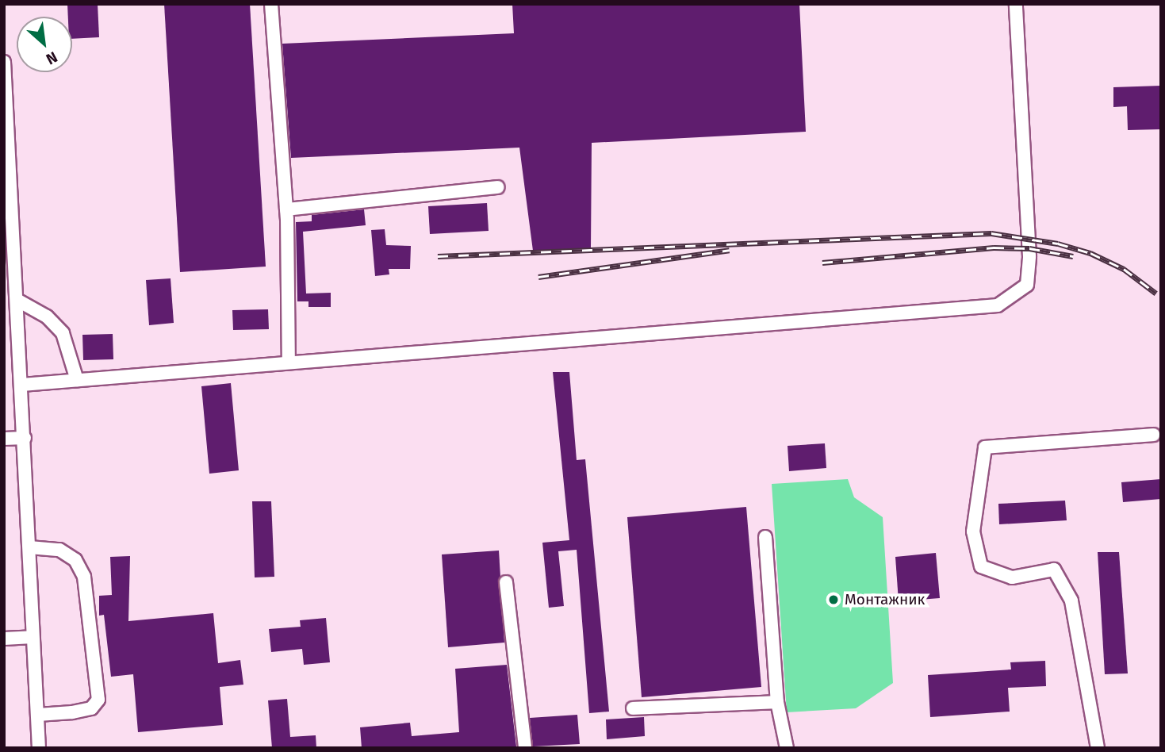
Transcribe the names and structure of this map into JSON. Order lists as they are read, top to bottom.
{
  "places": ["Монтажник"],
  "north": "bottom right"
}
